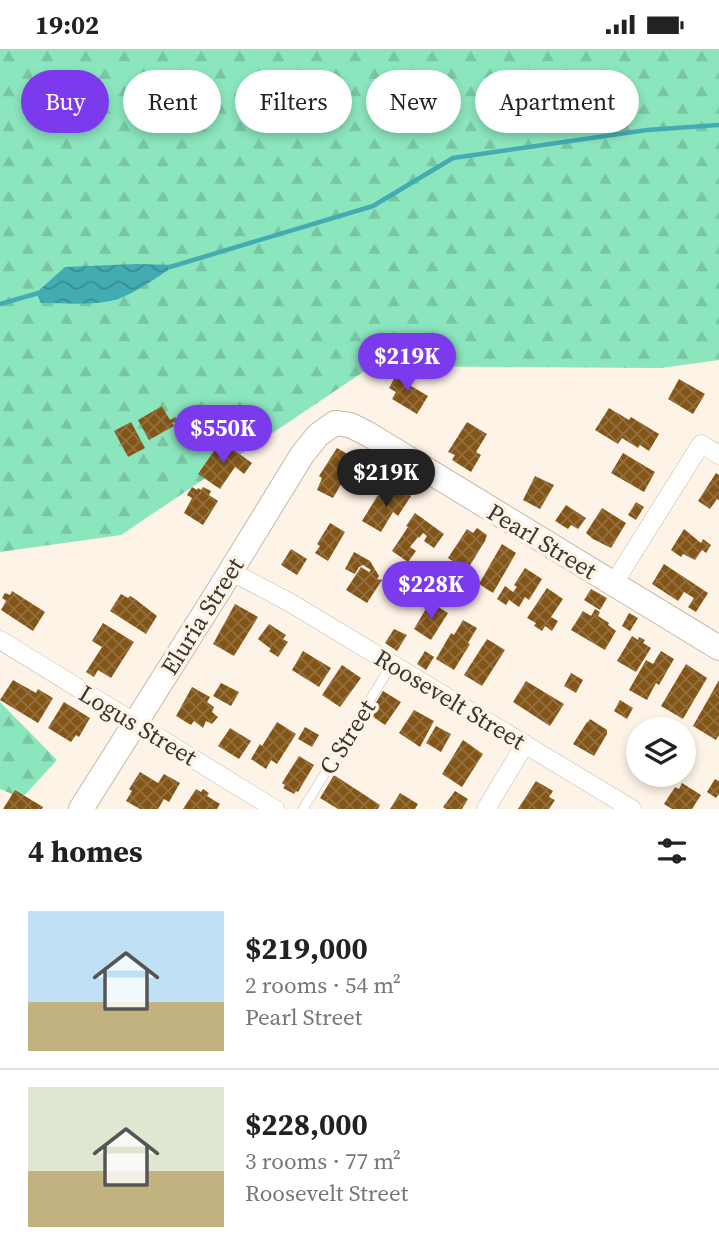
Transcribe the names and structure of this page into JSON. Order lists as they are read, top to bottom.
{
  "streets": {
    "street": [
      "Pearl Street",
      "Eluria Street",
      "Roosevelt Street",
      "Logus Street"
    ],
    "lane": ["C Street"]
  },
  "crossings": [
    ["Pearl Street", "Eluria Street"],
    ["Eluria Street", "Roosevelt Street"],
    ["Eluria Street", "Logus Street"],
    ["Roosevelt Street", "C Street"]
  ],
  "page": {
    "status": "19:02",
    "chip": [
      "Buy",
      "Rent",
      "Filters",
      "New",
      "Apartment"
    ],
    "price": [
      "$219K",
      "$550K",
      "$219K",
      "$228K"
    ],
    "heading": "4 homes",
    "list": [
      {
        "name": "$219,000",
        "note": "2 rooms · 54 m² · Pearl Street"
      },
      {
        "name": "$228,000",
        "note": "3 rooms · 77 m² · Roosevelt Street"
      }
    ]
  }
}
